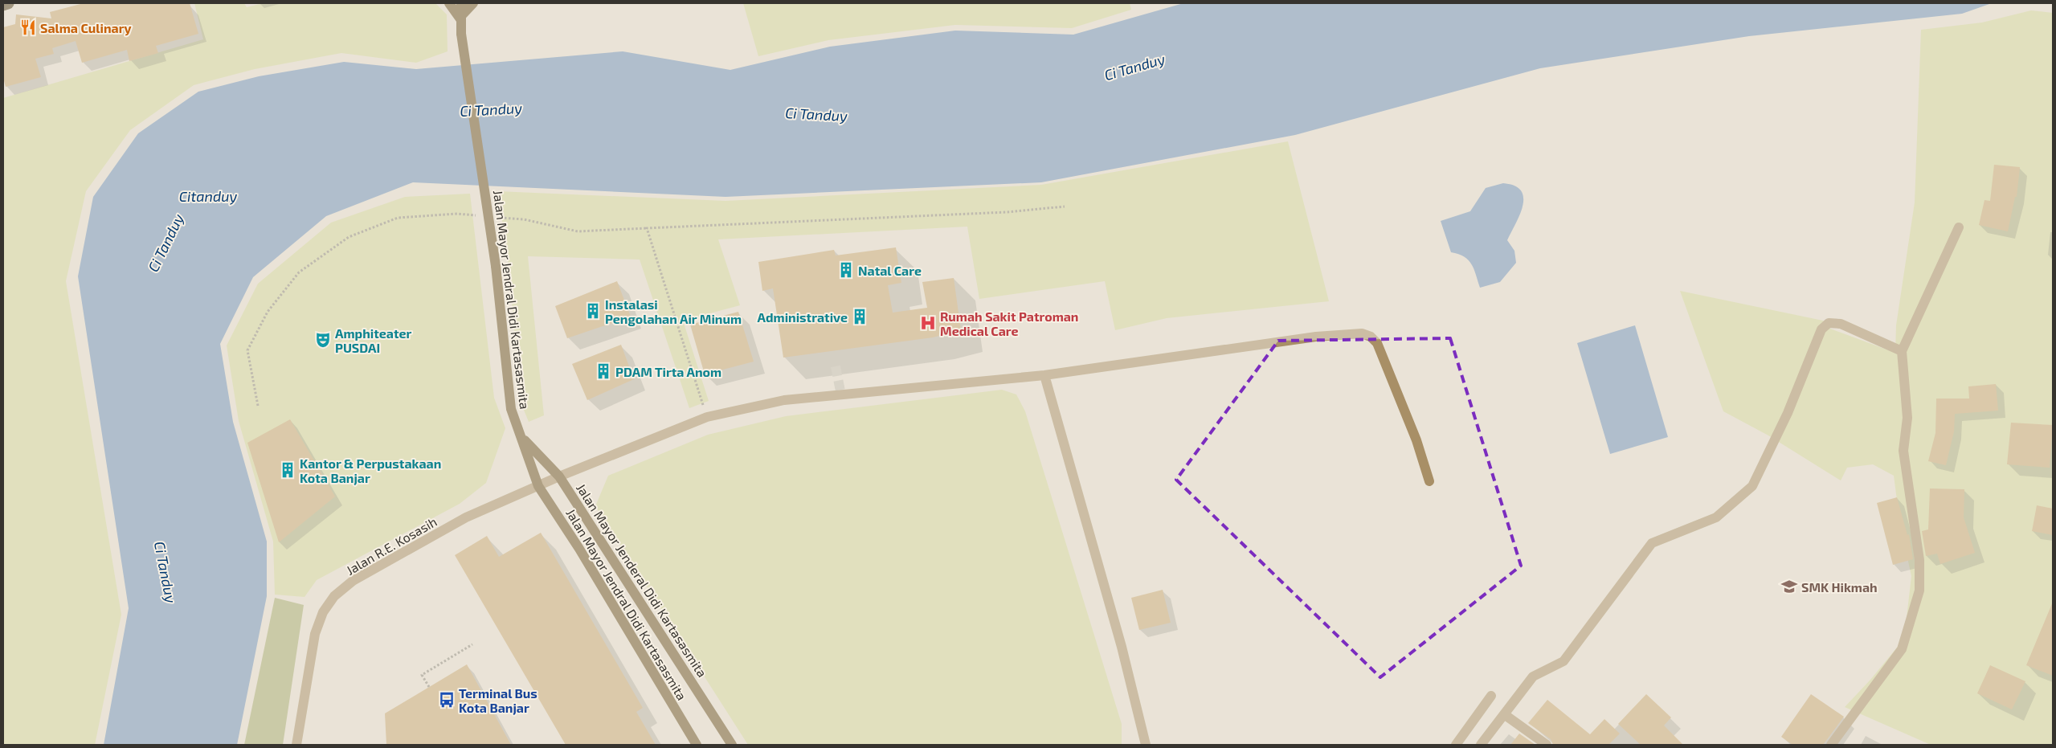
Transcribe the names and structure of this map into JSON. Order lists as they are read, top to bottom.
{
  "streets": {
    "main road": ["Jalan Mayor Jendral Didi Kartasasmita", "Jalan Mayor Jenderal Didi Kartasasmita"],
    "street": ["Jalan R.E. Kosasih"]
  },
  "crossings": [
    ["Jalan Mayor Jendral Didi Kartasasmita", "Jalan R.E. Kosasih"],
    ["Jalan Mayor Jendral Didi Kartasasmita", "Jalan Mayor Jenderal Didi Kartasasmita"],
    ["Jalan R.E. Kosasih", "Jalan Mayor Jenderal Didi Kartasasmita"]
  ],
  "water": ["Ci Tanduy", "Citanduy"],
  "places": {
    "restaurant": ["Salma Culinary"],
    "building": [
      "Natal Care",
      "Instalasi Pengolahan Air Minum",
      "Administrative",
      "PDAM Tirta Anom",
      "Kantor & Perpustakaan Kota Banjar"
    ],
    "hospital": ["Rumah Sakit Patroman Medical Care"],
    "theatre": ["Amphiteater PUSDAI"],
    "school or university": ["SMK Hikmah"],
    "bus stop": ["Terminal Bus Kota Banjar"]
  }
}
